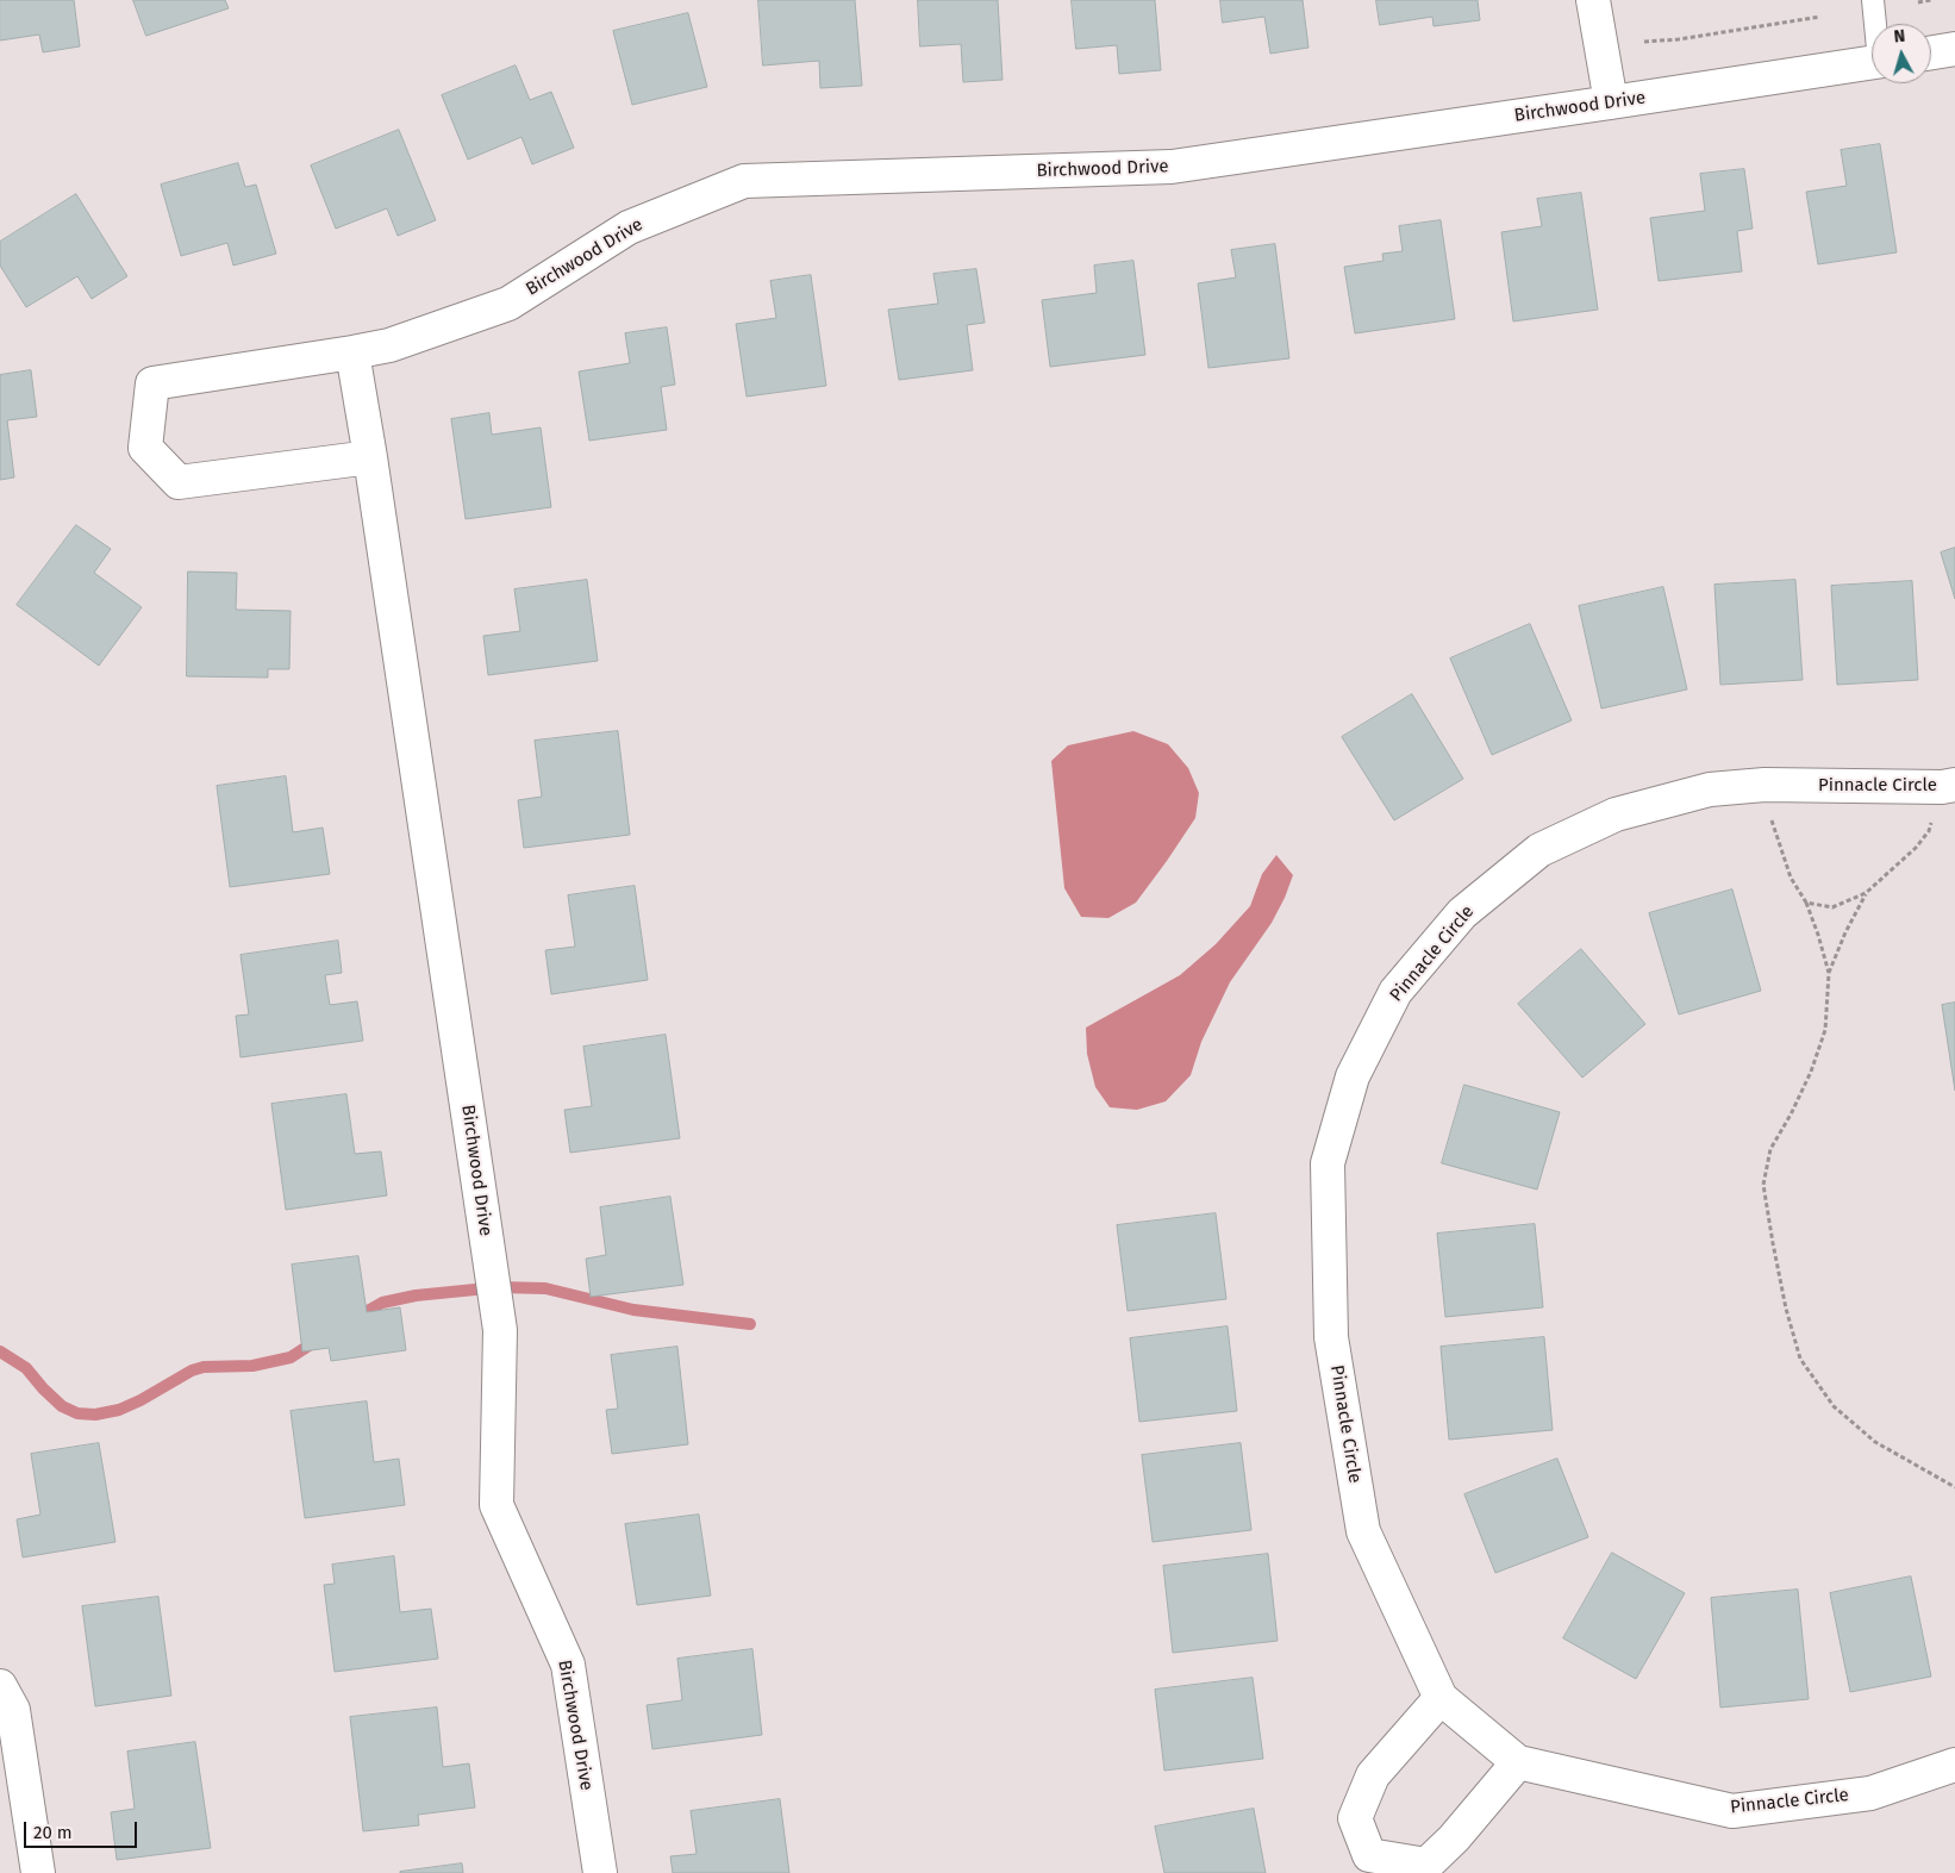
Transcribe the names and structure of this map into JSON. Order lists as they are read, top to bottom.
{
  "streets": {
    "street": ["Birchwood Drive", "Pinnacle Circle"]
  },
  "scale_bar": "20 m",
  "north": "top"
}
